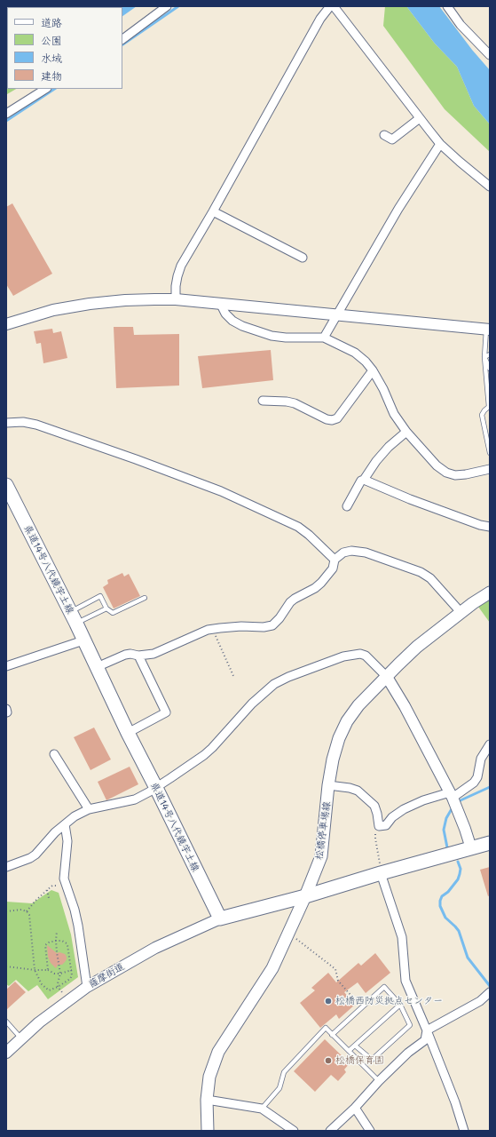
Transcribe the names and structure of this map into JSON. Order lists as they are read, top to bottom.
{
  "streets": {
    "main road": ["県道14号八代鏡宇土線", "松橋停車場線"],
    "street": ["薩摩街道"]
  },
  "crossings": [
    ["県道14号八代鏡宇土線", "薩摩街道"]
  ],
  "places": ["松橋西防災拠点センター", "松橋保育園"],
  "legend": [
    "道路",
    "公園",
    "水域",
    "建物"
  ]
}
